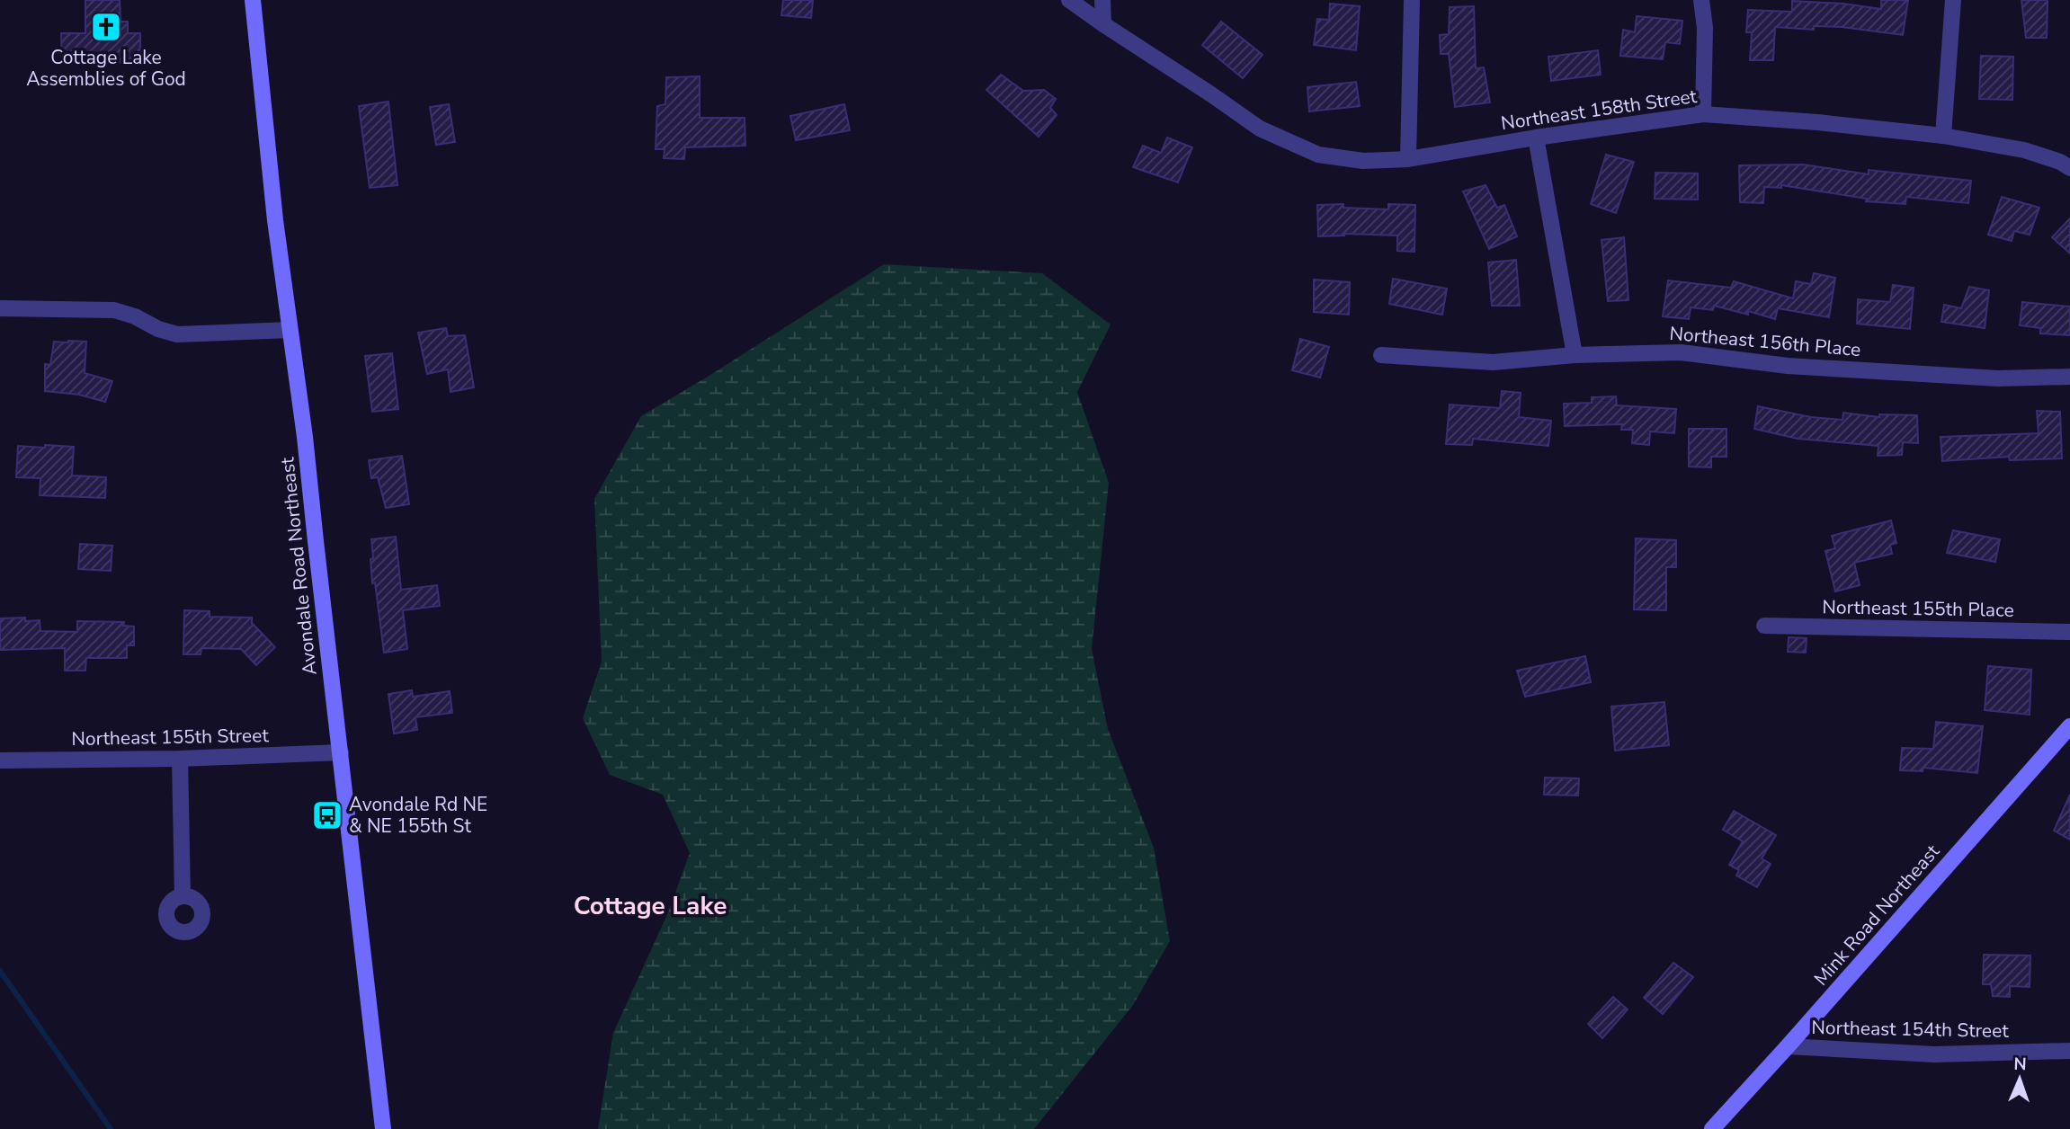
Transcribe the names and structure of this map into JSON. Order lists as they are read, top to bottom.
{
  "streets": {
    "main road": ["Avondale Road Northeast", "Mink Road Northeast"],
    "street": [
      "Northeast 158th Street",
      "Northeast 156th Place",
      "Northeast 155th Place",
      "Northeast 155th Street",
      "Northeast 154th Street"
    ]
  },
  "crossings": [
    ["Avondale Road Northeast", "Northeast 155th Street"],
    ["Mink Road Northeast", "Northeast 154th Street"]
  ],
  "districts": ["Cottage Lake"],
  "places": {
    "church": ["Cottage Lake Assemblies of God"],
    "bus stop": ["Avondale Rd NE & NE 155th St"]
  },
  "north": "top"
}
